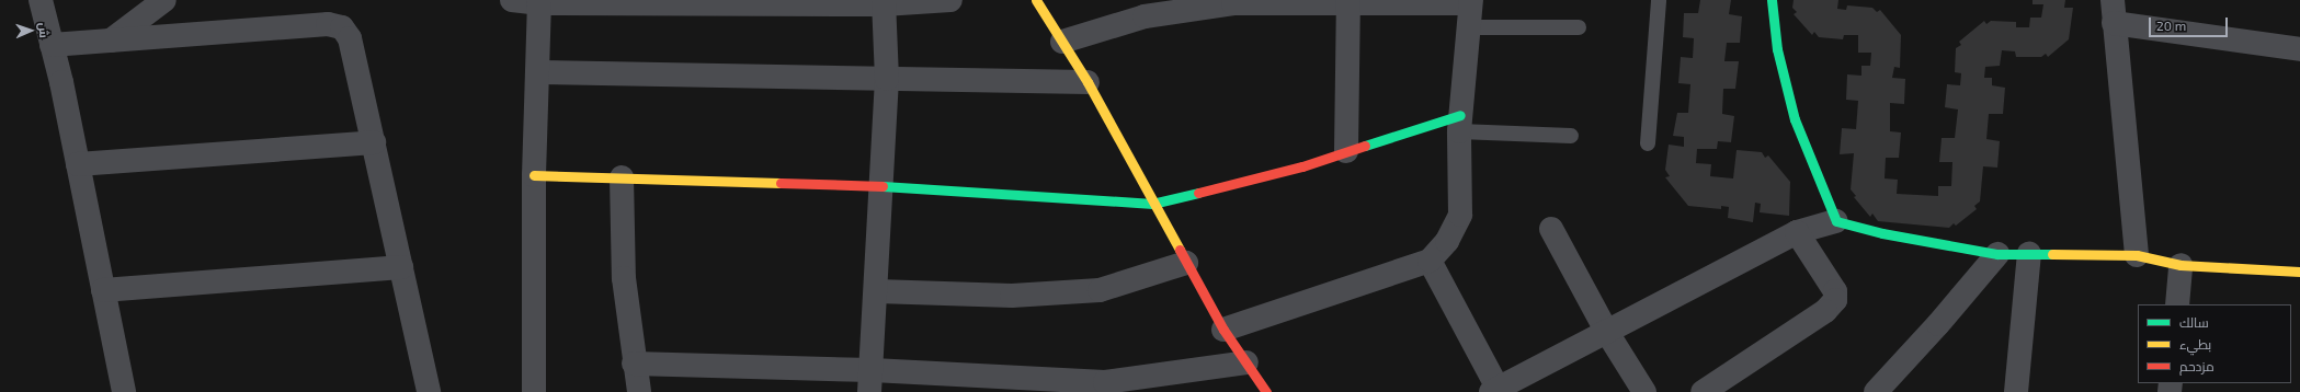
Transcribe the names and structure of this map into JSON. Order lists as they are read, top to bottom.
{
  "legend": ["سالك", "بطيء", "مزدحم"],
  "scale_bar": "20 m",
  "north": "right"
}
